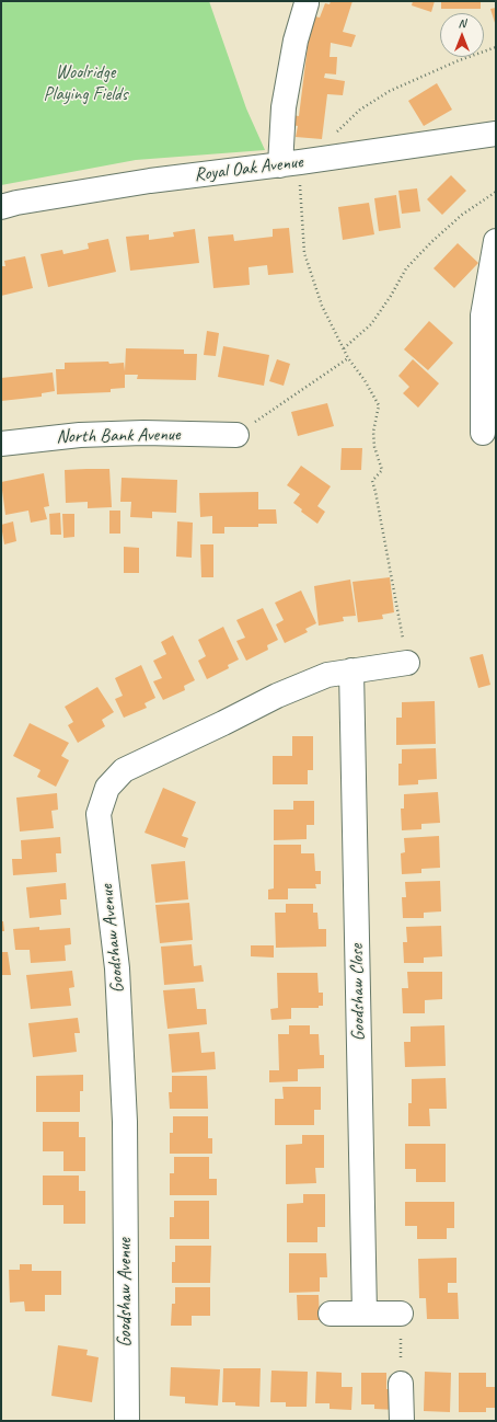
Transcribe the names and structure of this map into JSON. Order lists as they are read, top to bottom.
{
  "streets": {
    "street": [
      "Royal Oak Avenue",
      "North Bank Avenue",
      "Goodshaw Avenue",
      "Goodshaw Close"
    ]
  },
  "crossings": [
    ["Goodshaw Avenue", "Goodshaw Close"]
  ],
  "parks": ["Woolridge Playing Fields"],
  "north": "top"
}
